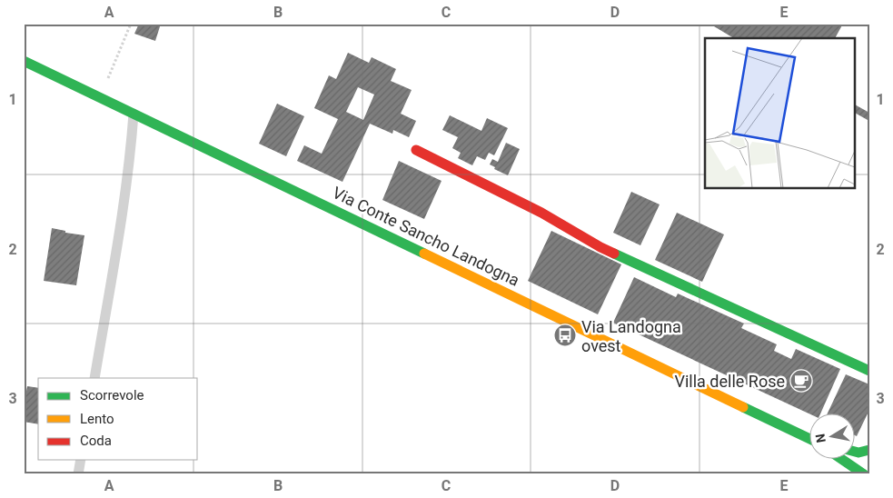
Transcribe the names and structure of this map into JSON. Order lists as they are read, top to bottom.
{
  "streets": {
    "main road": ["Via Conte Sancho Landogna"]
  },
  "places": {
    "bus stop": ["Via Landogna ovest"],
    "cafe": ["Villa delle Rose"]
  },
  "legend": ["Scorrevole", "Lento", "Coda"],
  "north": "left",
  "grid": {
    "columns": [
      "A",
      "B",
      "C",
      "D",
      "E"
    ],
    "rows": ["1", "2", "3"]
  }
}
